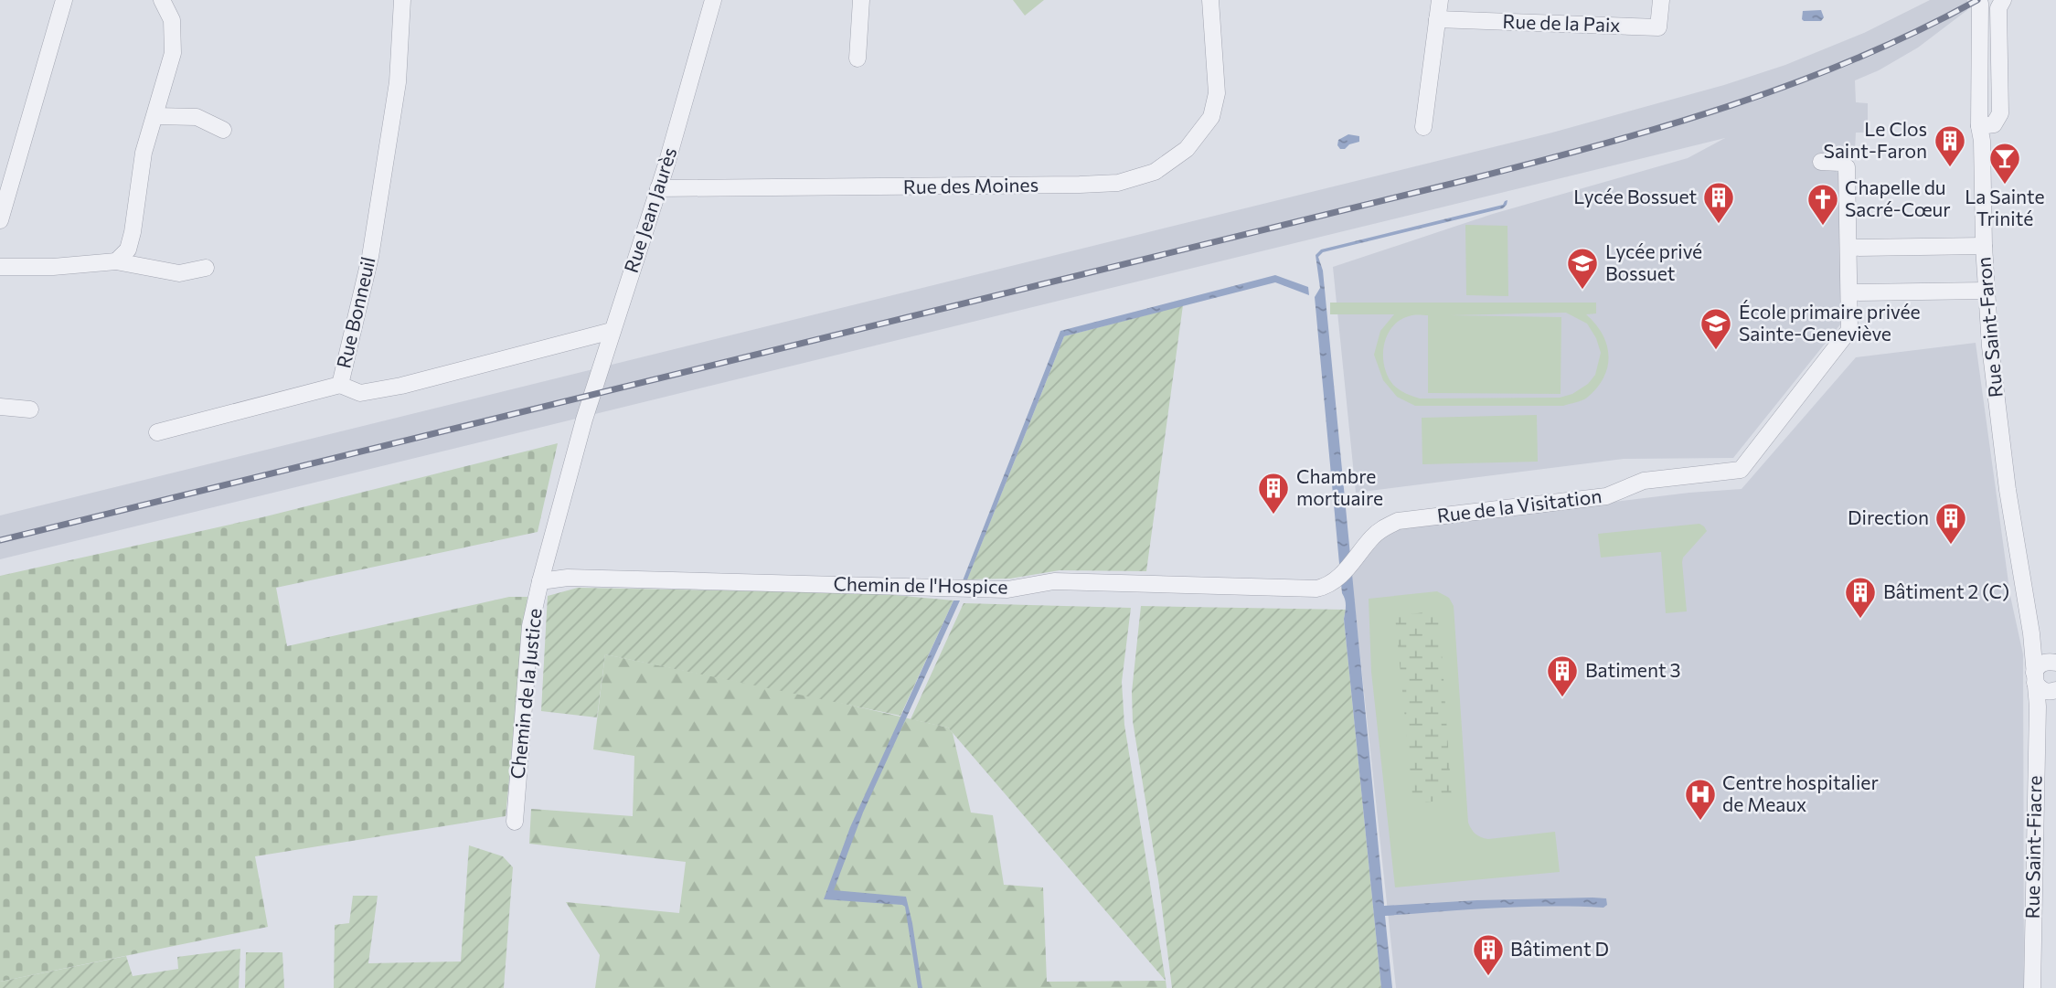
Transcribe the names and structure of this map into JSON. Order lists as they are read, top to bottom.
{
  "streets": {
    "street": [
      "Rue de la Paix",
      "Rue des Moines",
      "Rue Jean Jaurès",
      "Rue Bonneuil",
      "Rue Saint-Faron",
      "Rue de la Visitation",
      "Chemin de l'Hospice",
      "Chemin de la Justice",
      "Rue Saint-Fiacre"
    ]
  },
  "crossings": [
    ["Rue des Moines", "Rue Jean Jaurès"],
    ["Rue Jean Jaurès", "Rue Bonneuil"],
    ["Rue Jean Jaurès", "Chemin de la Justice"],
    ["Rue Saint-Faron", "Rue Saint-Fiacre"],
    ["Rue de la Visitation", "Chemin de l'Hospice"],
    ["Chemin de l'Hospice", "Chemin de la Justice"]
  ],
  "places": {
    "building": [
      "Le Clos Saint-Faron",
      "Lycée Bossuet",
      "Chambre mortuaire",
      "Direction",
      "Bâtiment 2 (C)",
      "Batiment 3",
      "Bâtiment D"
    ],
    "bar": ["La Sainte Trinité"],
    "church": ["Chapelle du Sacré-Cœur"],
    "school or university": ["Lycée privé Bossuet", "École primaire privée Sainte-Geneviève"],
    "hospital": ["Centre hospitalier de Meaux"]
  }
}
